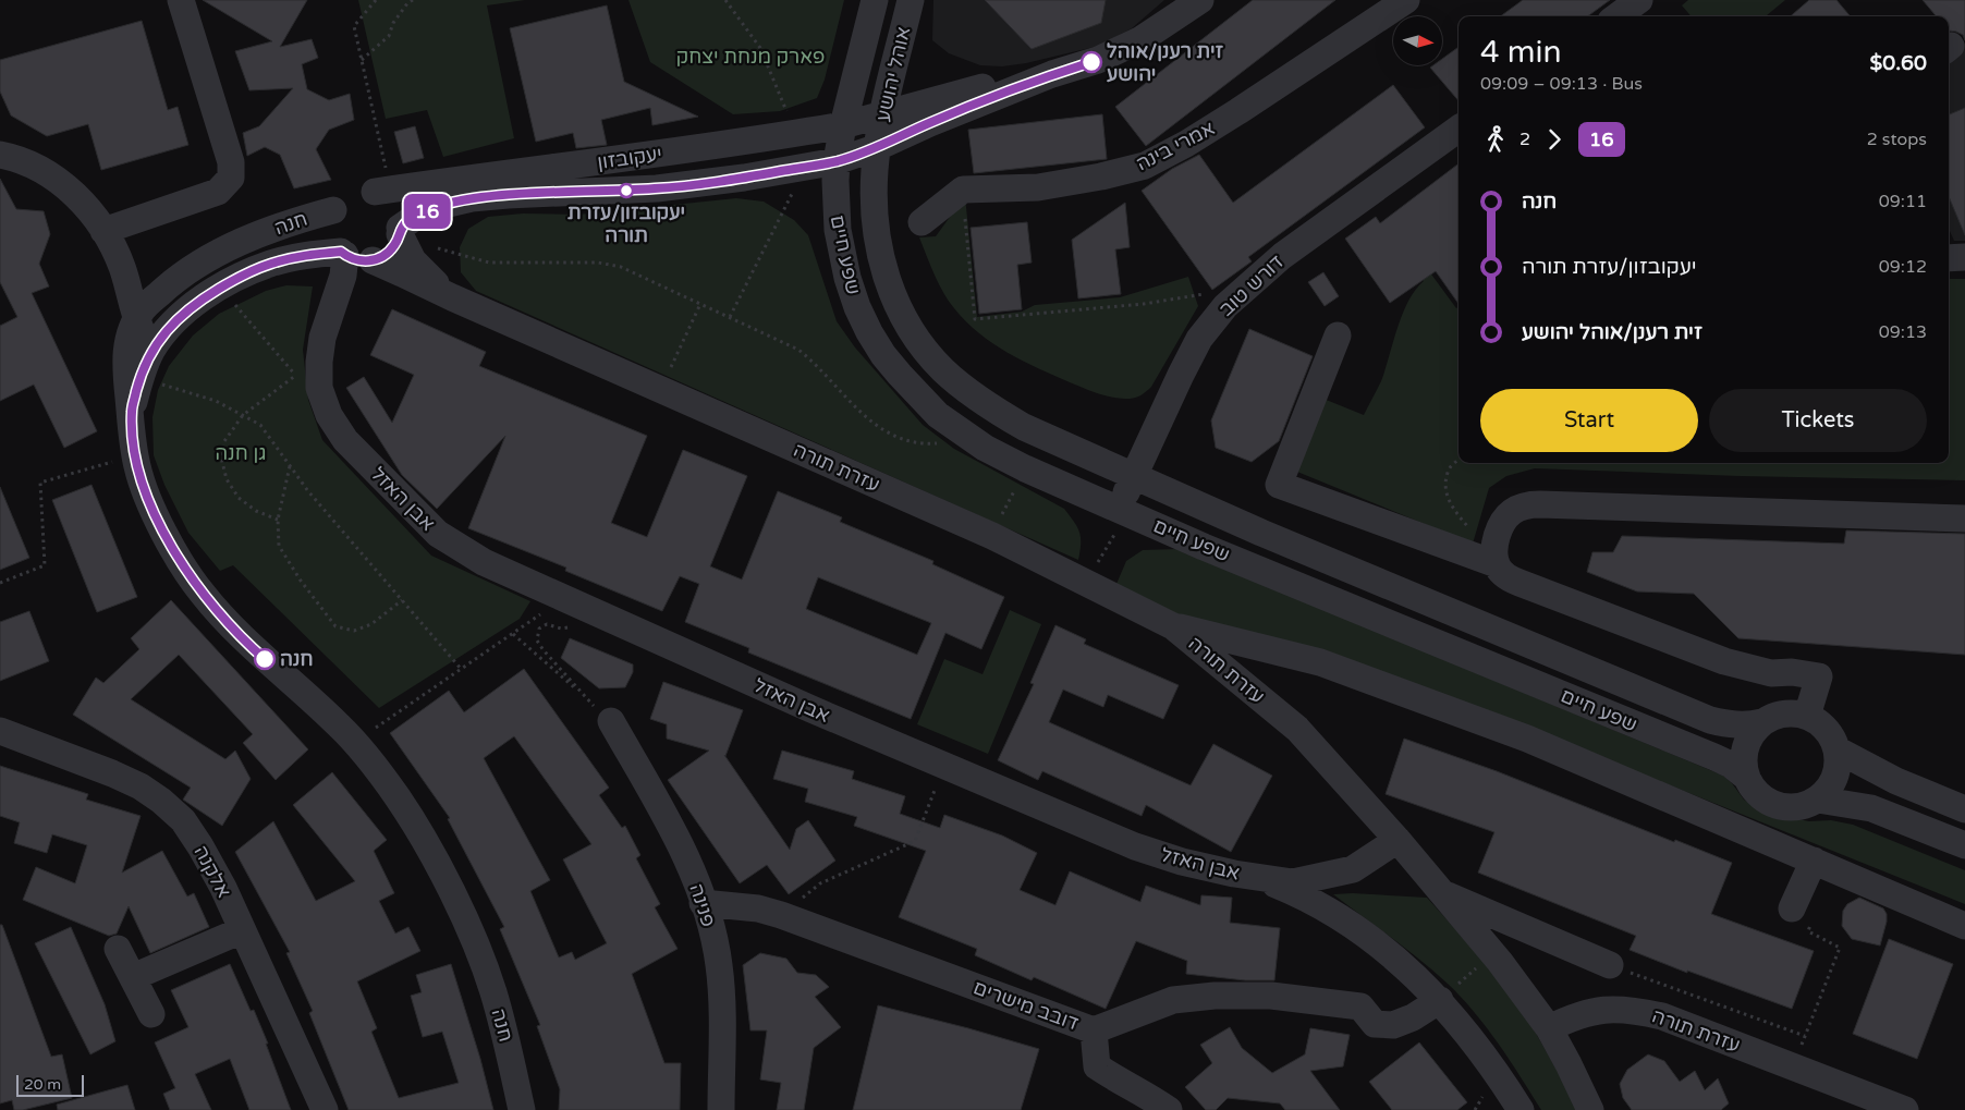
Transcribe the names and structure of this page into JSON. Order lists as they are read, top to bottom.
{
  "streets": {
    "street": [
      "אוהל יהושע",
      "אמרי בינה",
      "יעקובזון",
      "חנה",
      "שפע חיים",
      "דורש טוב",
      "עזרת תורה",
      "אבן האזל",
      "אלקנה",
      "פנינה",
      "דובב מישרים"
    ]
  },
  "crossings": [
    ["אוהל יהושע", "יעקובזון"],
    ["אוהל יהושע", "שפע חיים"],
    ["יעקובזון", "חנה"],
    ["יעקובזון", "שפע חיים"],
    ["יעקובזון", "עזרת תורה"],
    ["יעקובזון", "אבן האזל"],
    ["חנה", "עזרת תורה"],
    ["חנה", "אבן האזל"],
    ["שפע חיים", "דורש טוב"],
    ["עזרת תורה", "אבן האזל"],
    ["פנינה", "דובב מישרים"]
  ],
  "parks": ["פארק מנחת יצחק", "גן חנה"],
  "places": ["זית רענן/אוהל יהושע", "יעקובזון/עזרת תורה", "חנה"],
  "lines": ["bus line 16"],
  "scale_bar": "20 m",
  "north": "right",
  "page": {
    "on_map": "16",
    "heading": ["4 min", "09:09 – 09:13 · Bus", "$0.60"],
    "legs": ["2", "16", "2 stops"],
    "list": [
      {
        "name": "חנה",
        "value": "09:11"
      },
      {
        "name": "יעקובזון/עזרת תורה",
        "value": "09:12"
      },
      {
        "name": "זית רענן/אוהל יהושע",
        "value": "09:13"
      }
    ],
    "buttons": ["Start", "Tickets"],
    "scale": "20 m"
  }
}
